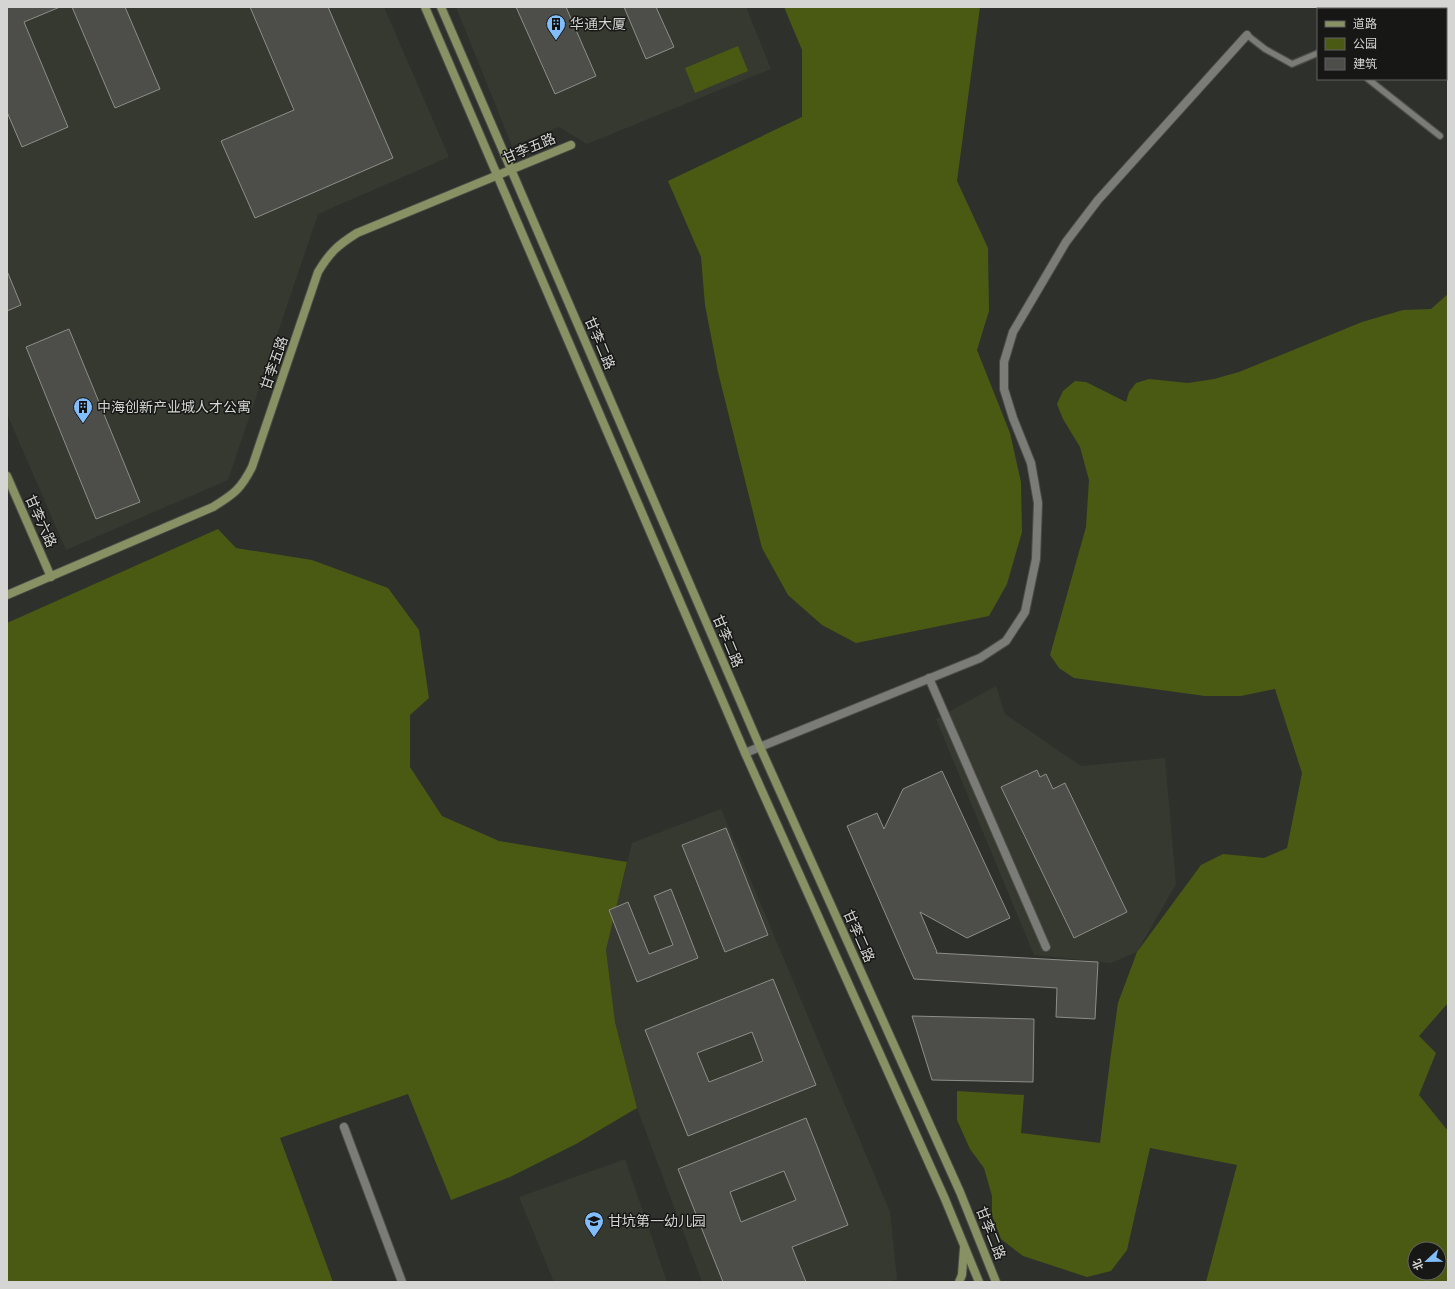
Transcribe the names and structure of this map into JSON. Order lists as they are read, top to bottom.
{
  "streets": {
    "main road": ["甘李五路", "甘李二路", "甘李六路"]
  },
  "crossings": [
    ["甘李五路", "甘李二路"],
    ["甘李五路", "甘李六路"]
  ],
  "places": {
    "building": ["华通大厦", "中海创新产业城人才公寓"],
    "school or university": ["甘坑第一幼儿园"]
  },
  "legend": ["道路", "公园", "建筑"],
  "north": "left"
}
